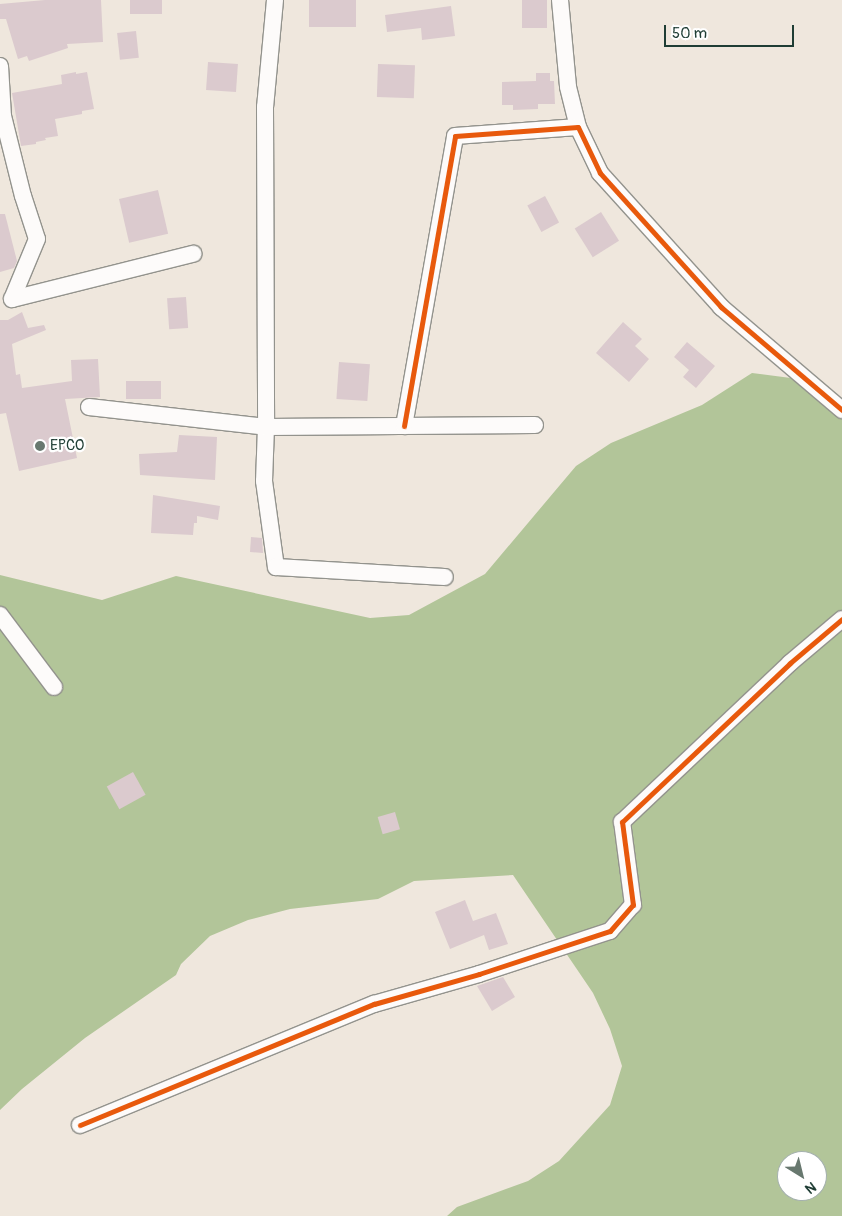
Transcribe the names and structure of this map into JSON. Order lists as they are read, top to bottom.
{
  "places": ["EPCO"],
  "scale_bar": "50 m",
  "north": "bottom right"
}
